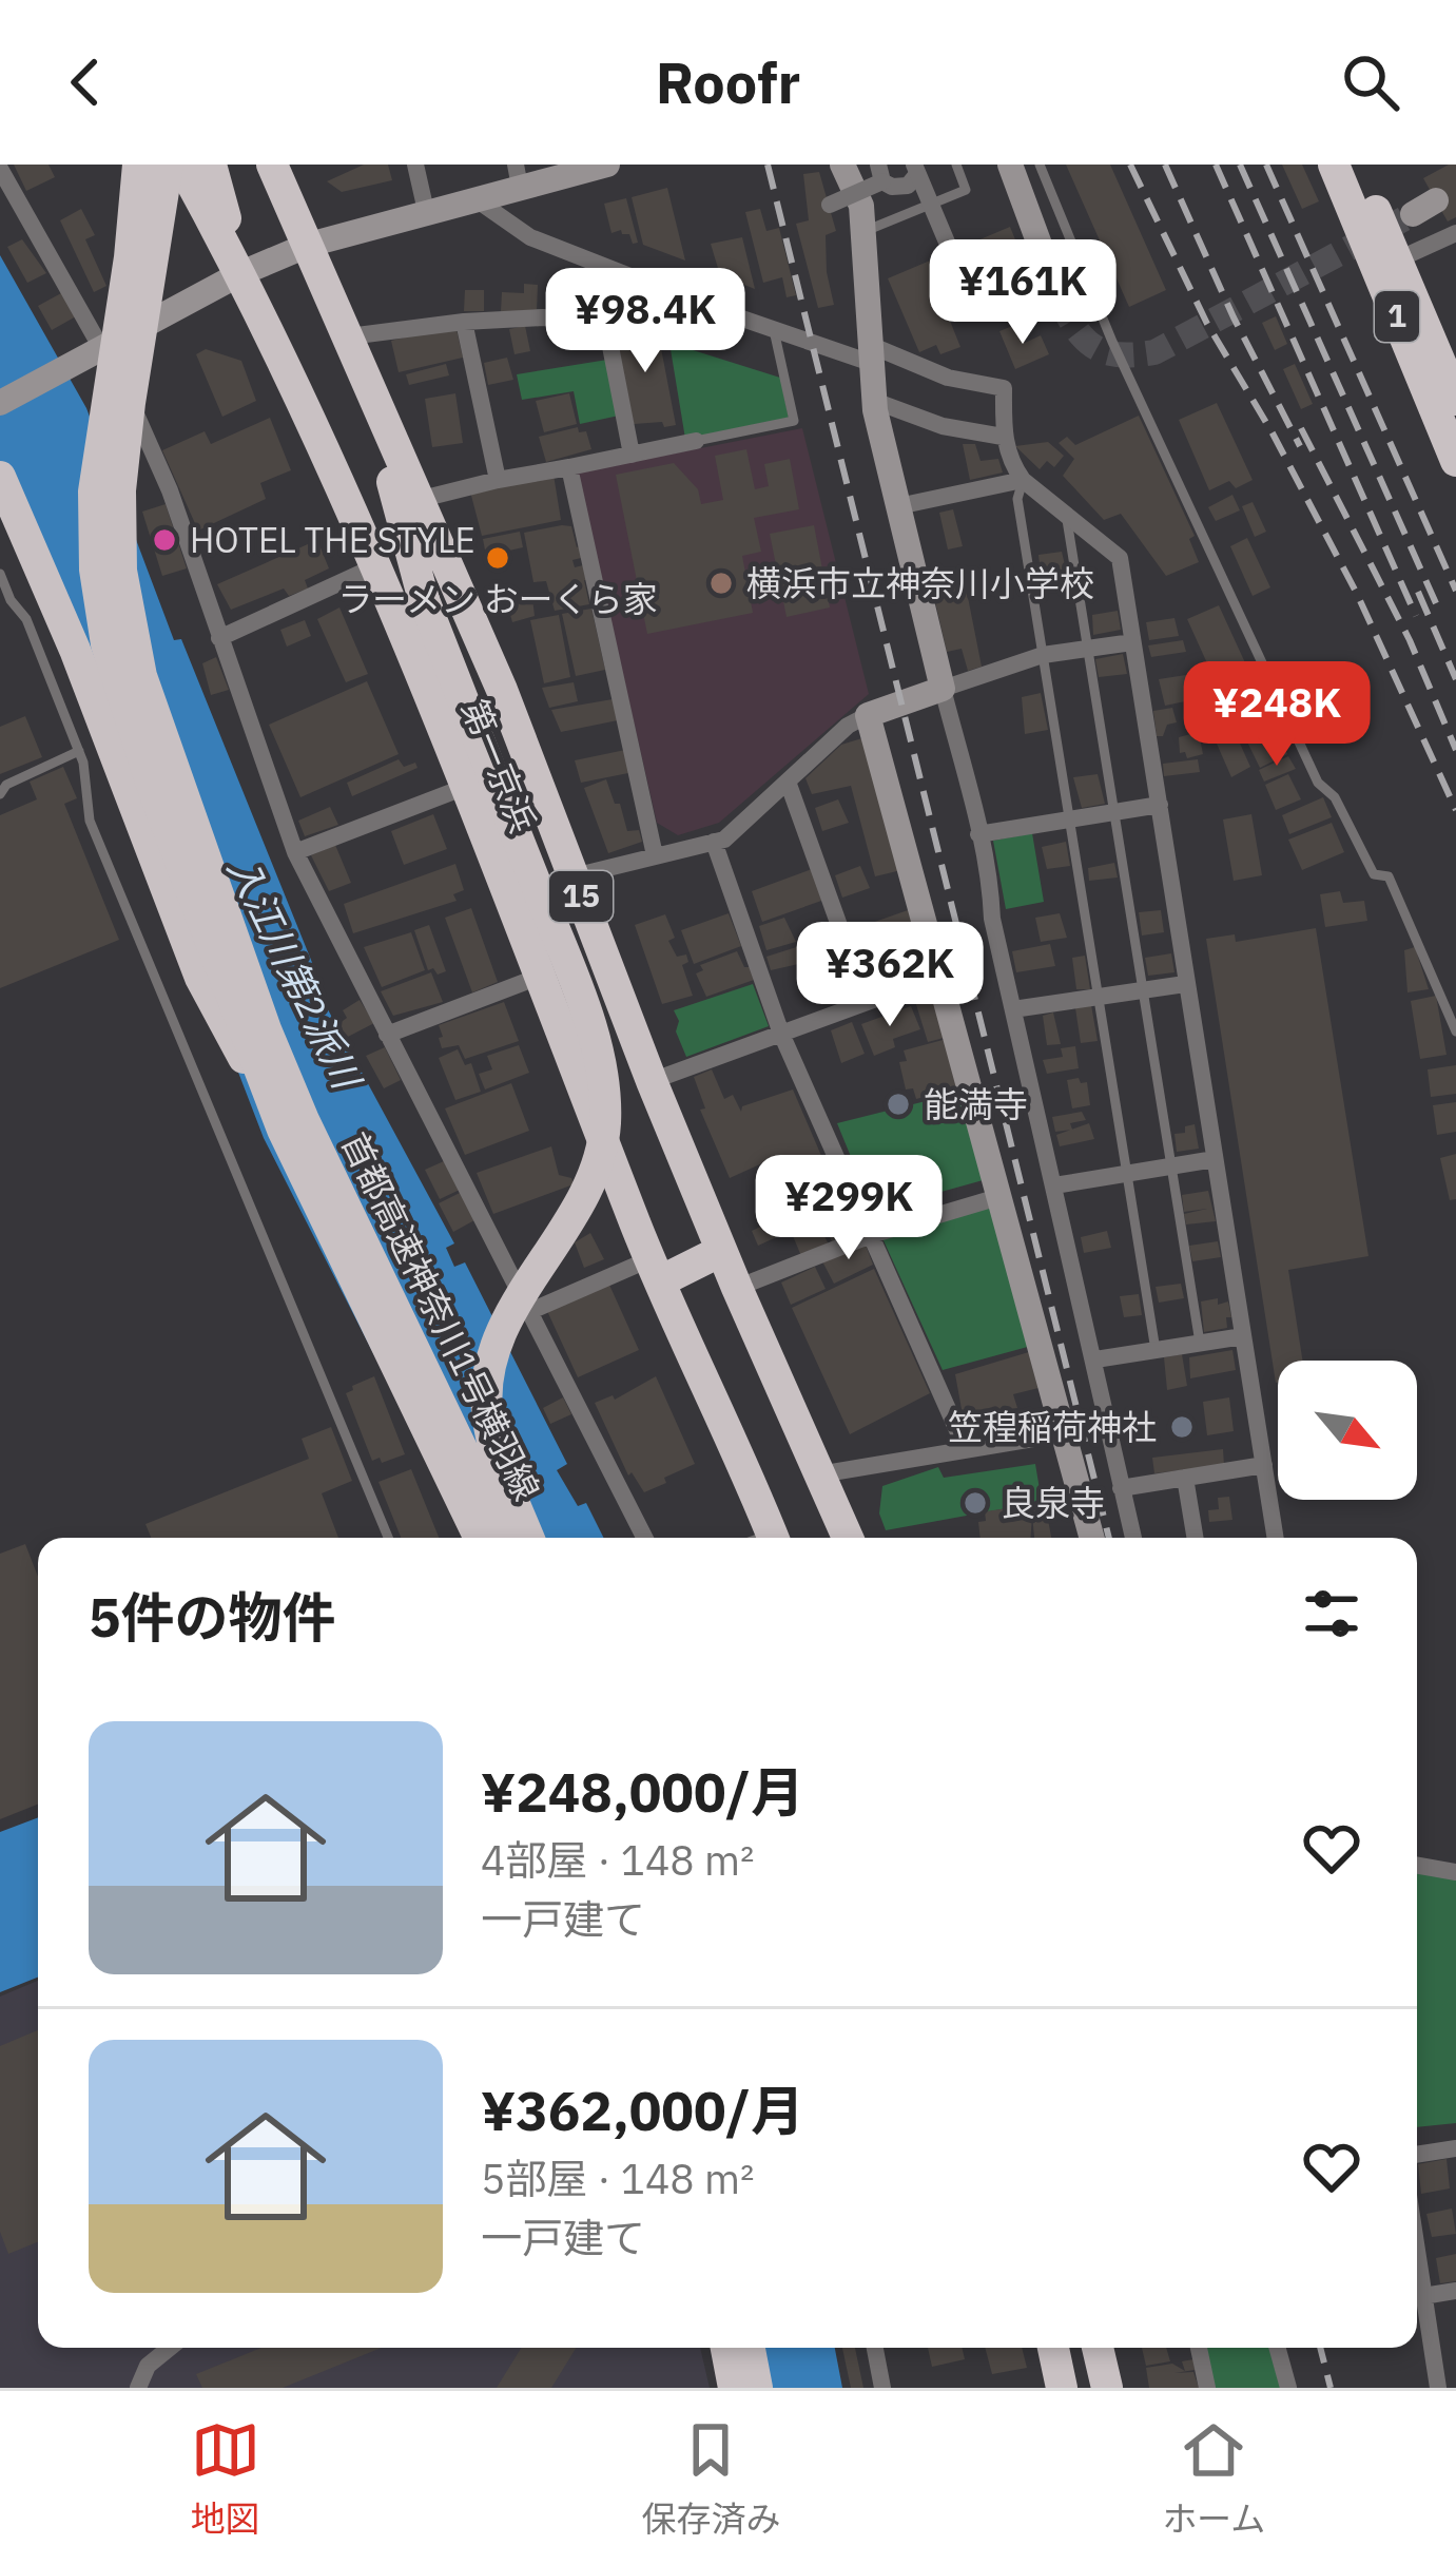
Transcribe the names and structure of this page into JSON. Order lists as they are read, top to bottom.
{
  "streets": {
    "highway": [
      "1",
      "第一京浜",
      "15",
      "首都高速神奈川1号横羽線"
    ]
  },
  "water": ["入江川第2派川"],
  "places": [
    "HOTEL THE STYLE",
    "ラーメン おーくら家",
    "横浜市立神奈川小学校",
    "能満寺",
    "笠䅣稲荷神社",
    "良泉寺"
  ],
  "north": "bottom right",
  "page": {
    "header": "Roofr",
    "price": [
      "¥161K",
      "¥98.4K",
      "¥248K",
      "¥362K",
      "¥299K"
    ],
    "heading": "5件の物件",
    "list": [
      {
        "name": "¥248,000/月",
        "note": "4部屋 · 148 m² · 一戸建て"
      },
      {
        "name": "¥362,000/月",
        "note": "5部屋 · 148 m² · 一戸建て"
      }
    ],
    "tabs": ["地図", "保存済み", "ホーム"]
  }
}
